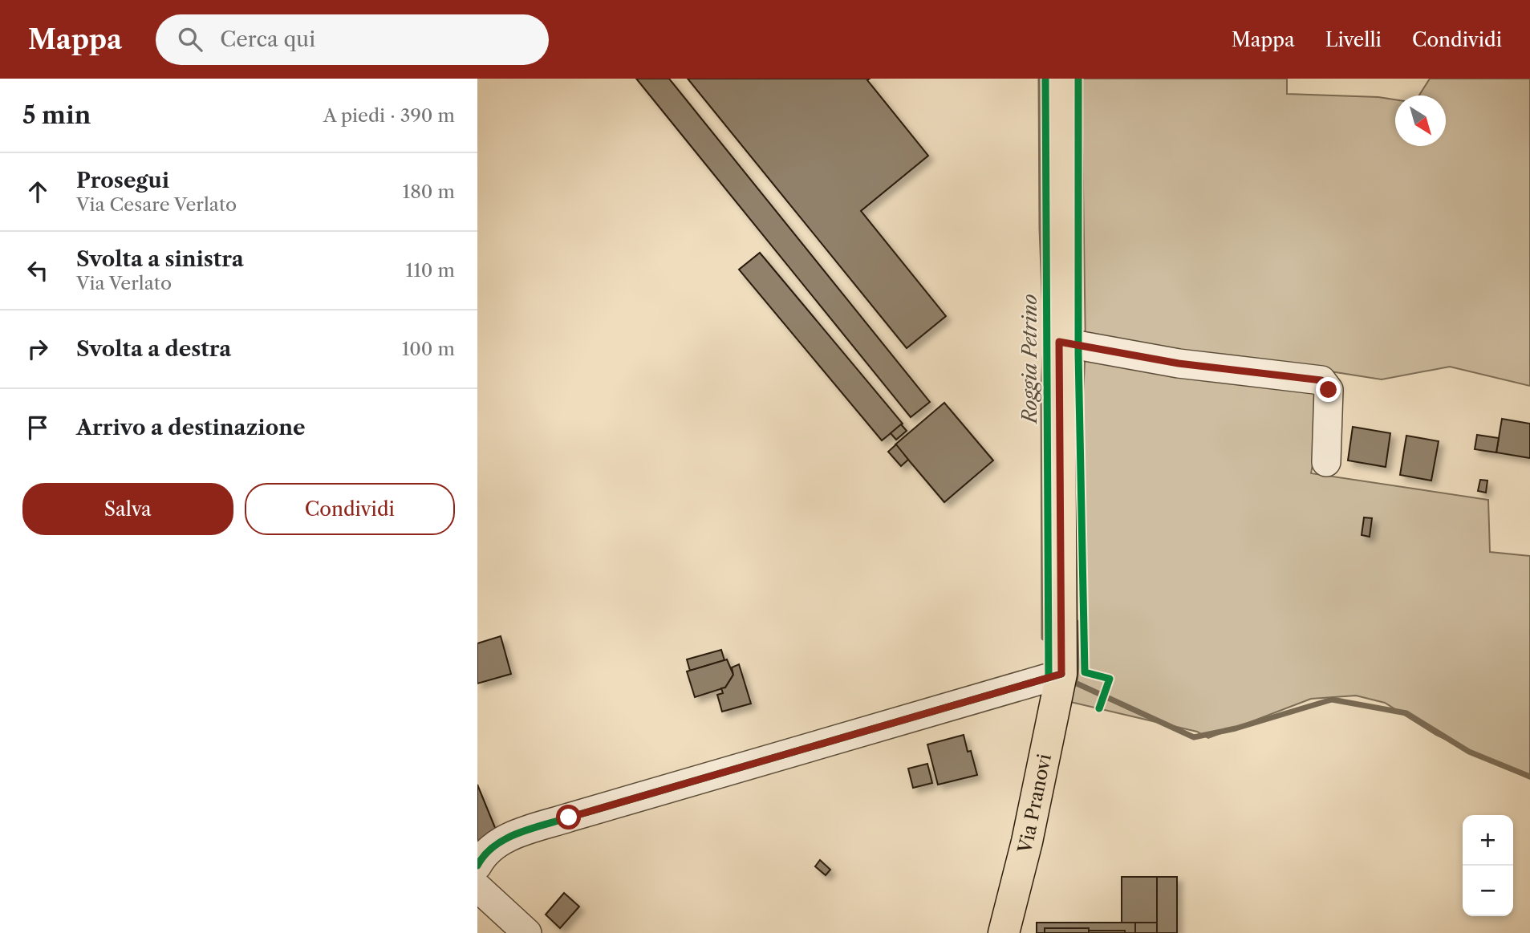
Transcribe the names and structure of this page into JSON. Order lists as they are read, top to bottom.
{
  "streets": {
    "main road": ["Via Pranovi"]
  },
  "water": ["Roggia Petrino"],
  "north": "bottom right",
  "page": {
    "header": "Mappa",
    "search": "Cerca qui",
    "nav": ["Mappa", "Livelli", "Condividi"],
    "heading": ["5 min", "A piedi · 390 m"],
    "list": [
      ["Prosegui", "Via Cesare Verlato", "180 m"],
      ["Svolta a sinistra", "Via Verlato", "110 m"],
      ["Svolta a destra", "100 m"],
      "Arrivo a destinazione"
    ],
    "buttons": ["Salva", "Condividi"],
    "map_buttons": ["+", "−"]
  }
}
